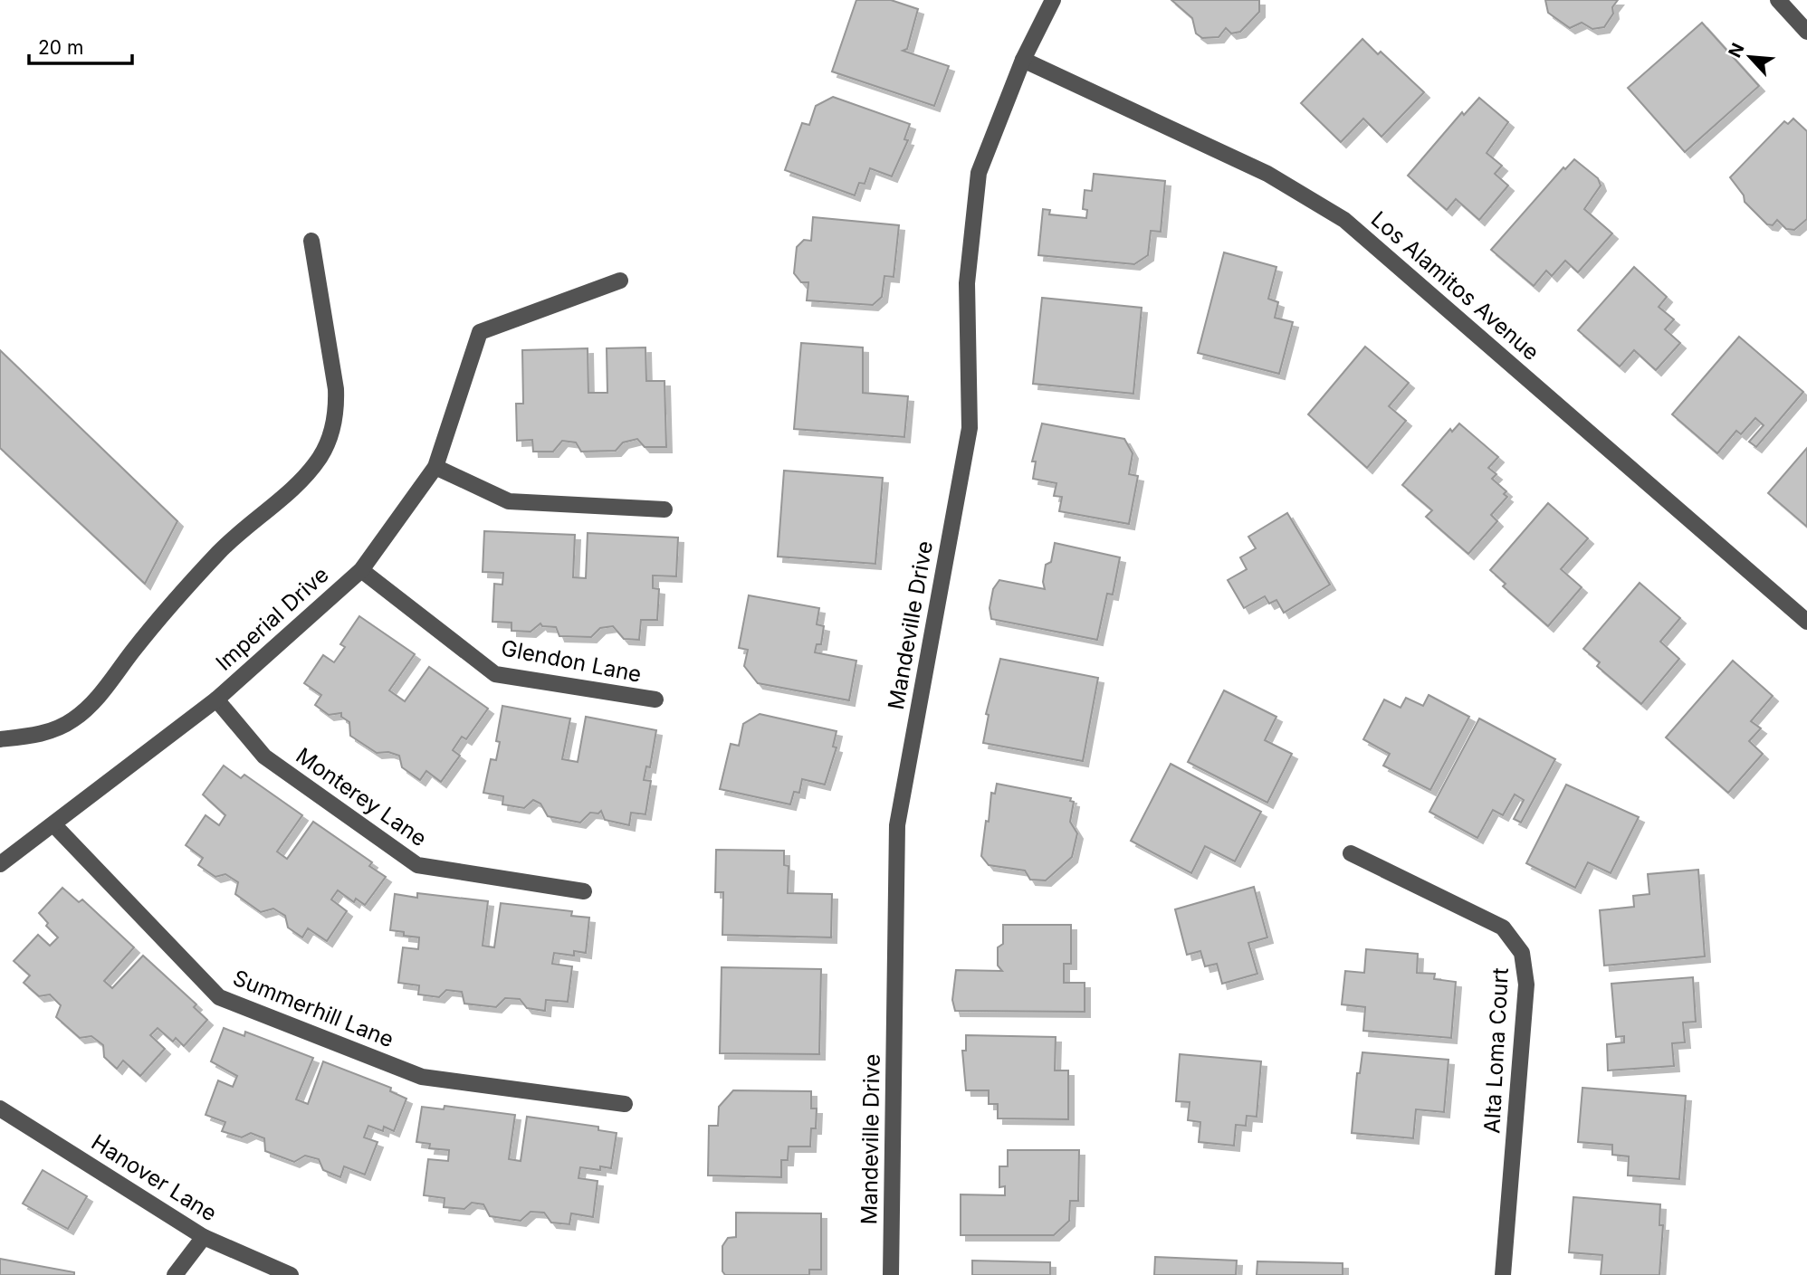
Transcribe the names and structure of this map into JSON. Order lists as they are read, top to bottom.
{
  "streets": {
    "street": [
      "Los Alamitos Avenue",
      "Imperial Drive",
      "Mandeville Drive",
      "Glendon Lane",
      "Monterey Lane",
      "Summerhill Lane",
      "Alta Loma Court",
      "Hanover Lane"
    ]
  },
  "crossings": [
    ["Los Alamitos Avenue", "Mandeville Drive"],
    ["Imperial Drive", "Glendon Lane"],
    ["Imperial Drive", "Monterey Lane"],
    ["Imperial Drive", "Summerhill Lane"]
  ],
  "scale_bar": "20 m",
  "north": "top left"
}
